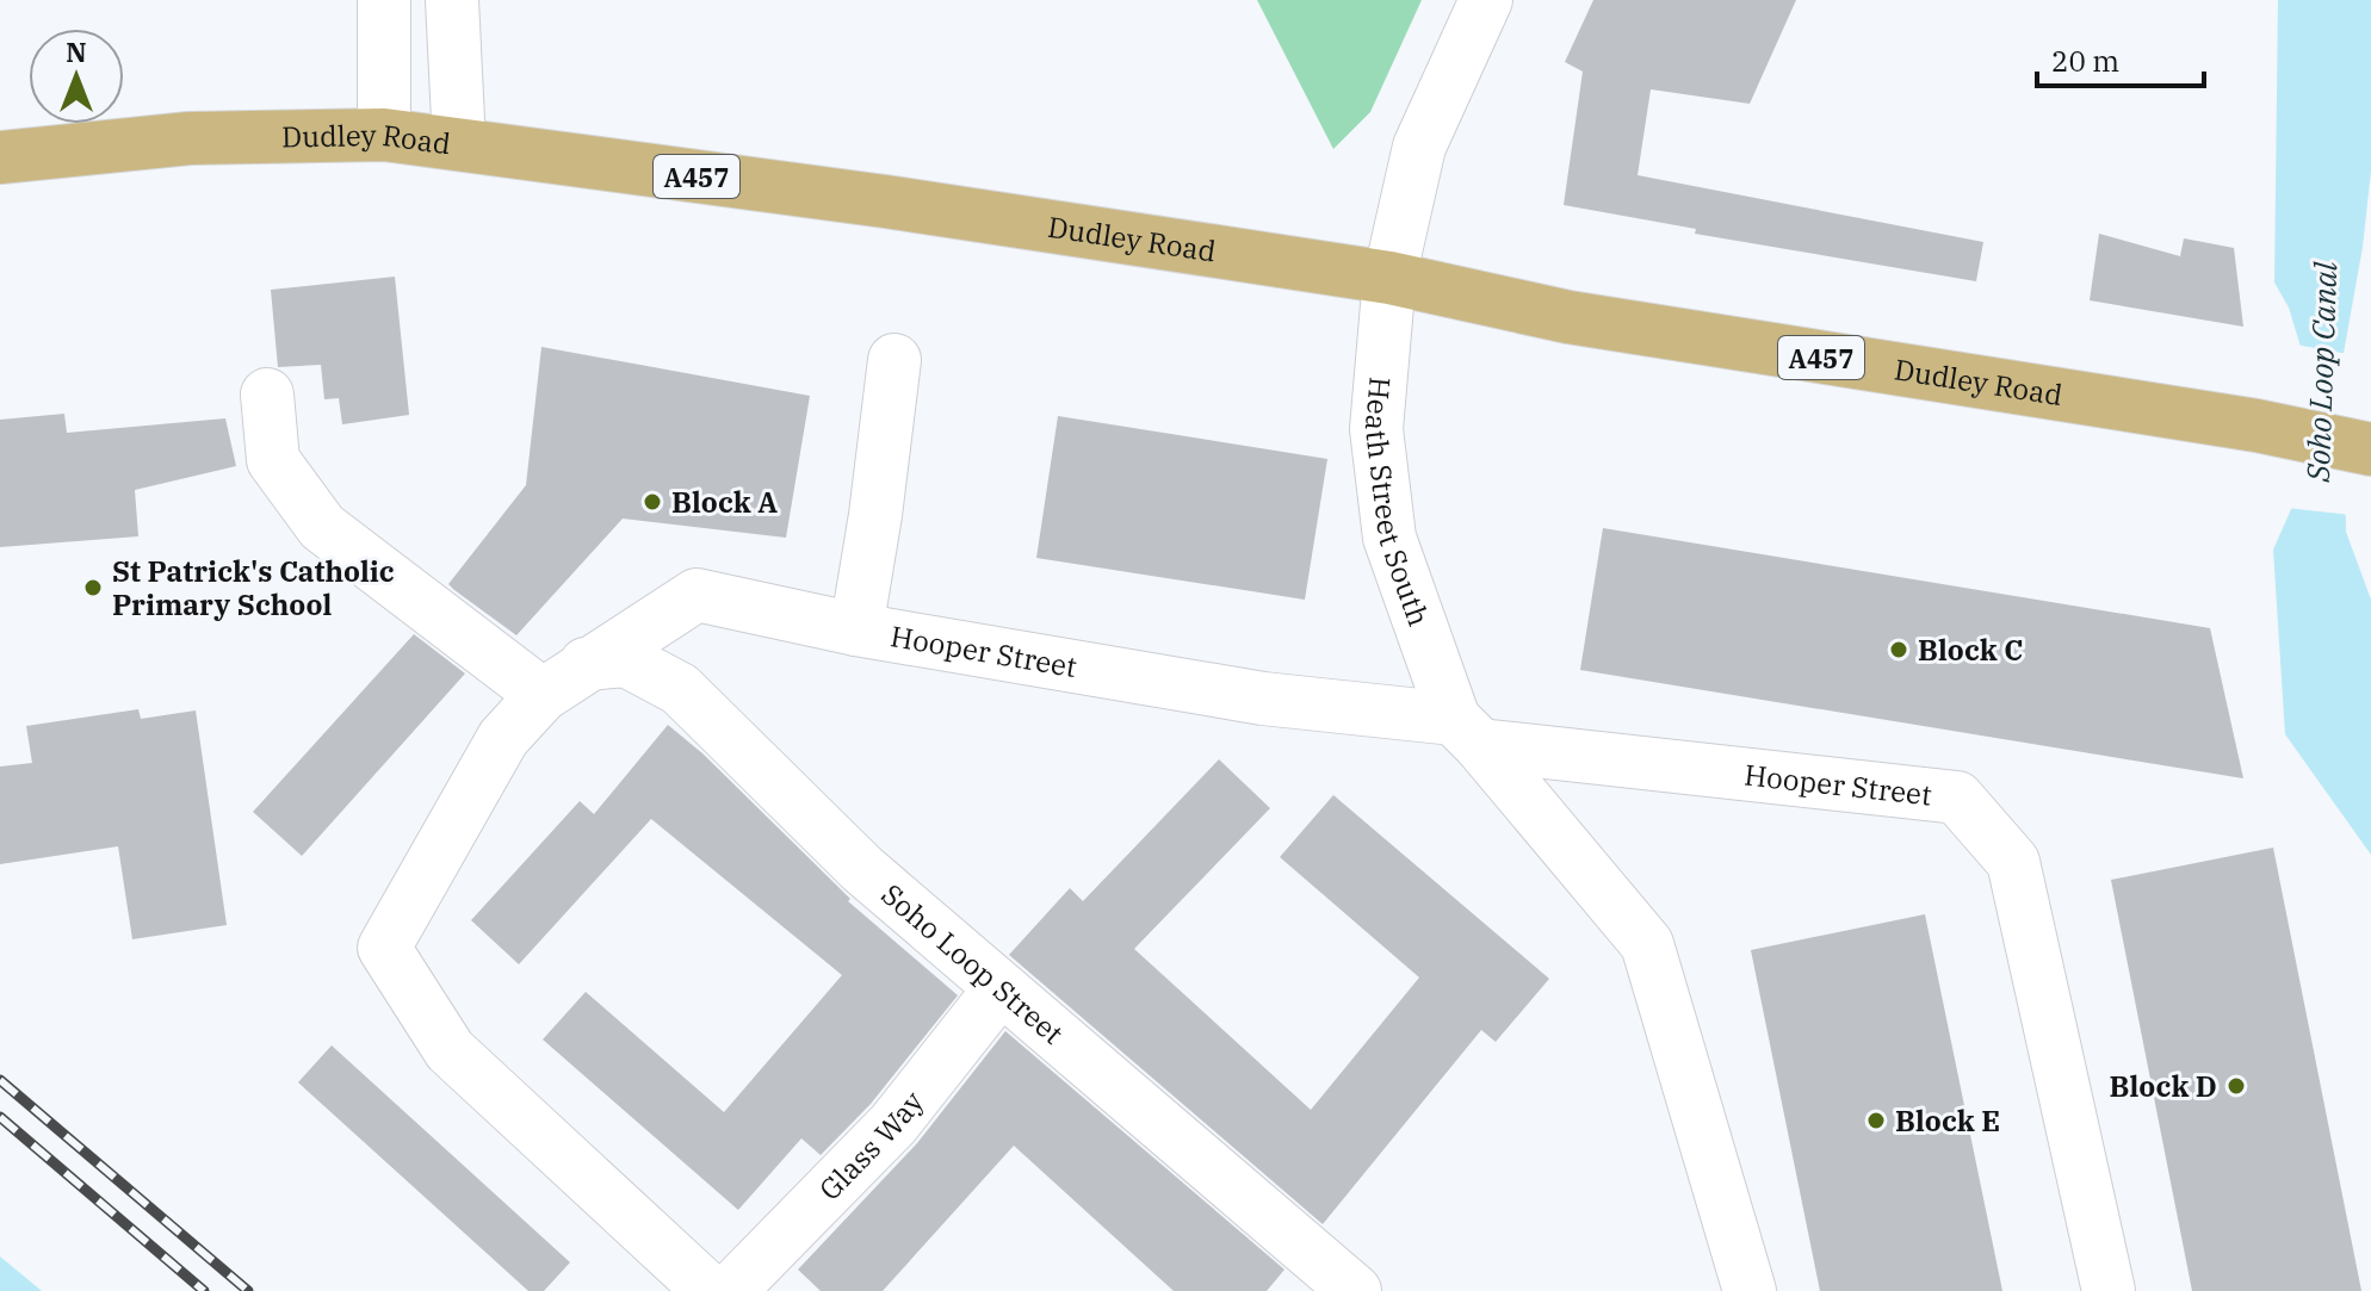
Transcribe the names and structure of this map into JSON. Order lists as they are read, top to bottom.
{
  "streets": {
    "main road": ["Dudley Road", "A457"],
    "street": [
      "Heath Street South",
      "Hooper Street",
      "Soho Loop Street",
      "Glass Way"
    ]
  },
  "crossings": [
    ["Dudley Road", "Heath Street South"],
    ["Heath Street South", "Hooper Street"],
    ["Hooper Street", "Soho Loop Street"],
    ["Soho Loop Street", "Glass Way"]
  ],
  "water": ["Soho Loop Canal"],
  "places": [
    "Block A",
    "St Patrick's Catholic Primary School",
    "Block C",
    "Block D",
    "Block E"
  ],
  "scale_bar": "20 m",
  "north": "top"
}
